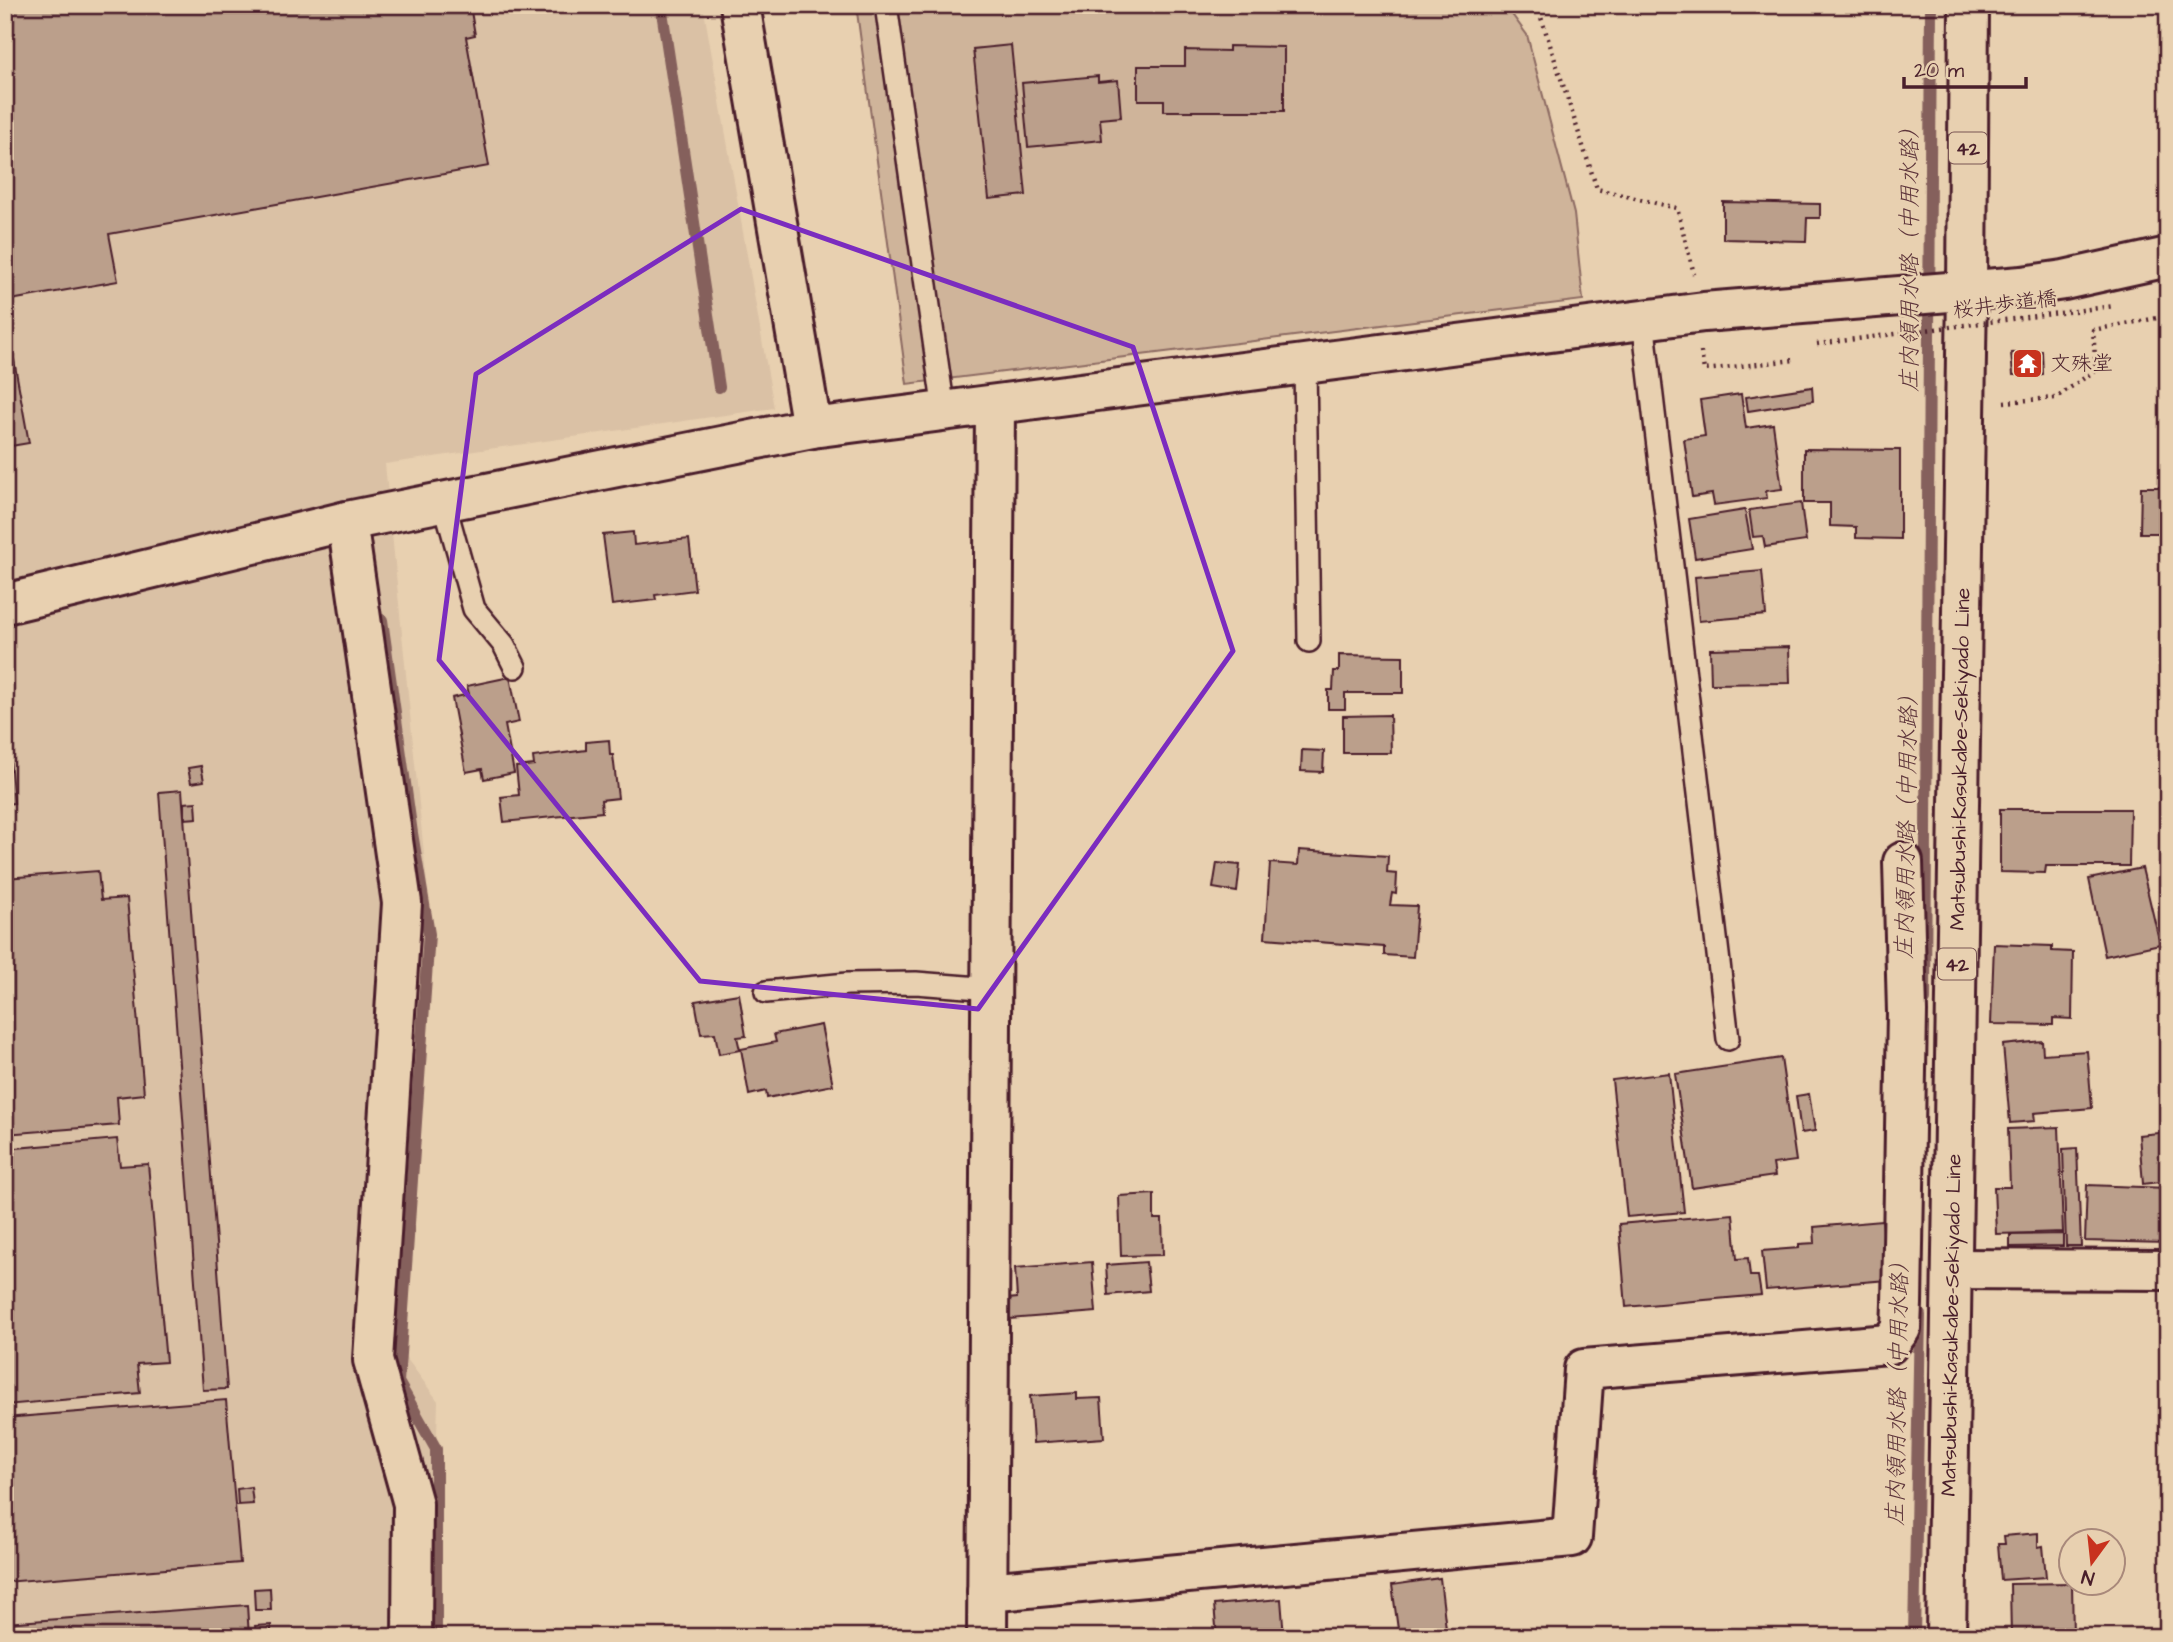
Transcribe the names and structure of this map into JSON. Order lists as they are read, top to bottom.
{
  "streets": {
    "street": ["42", "Matsubushi-Kasukabe-Sekiyado Line"],
    "path": ["桜井歩道橋"]
  },
  "water": ["庄内領用水路（中用水路）"],
  "places": {
    "temple": ["文殊堂"]
  },
  "scale_bar": "20 m",
  "north": "bottom"
}
